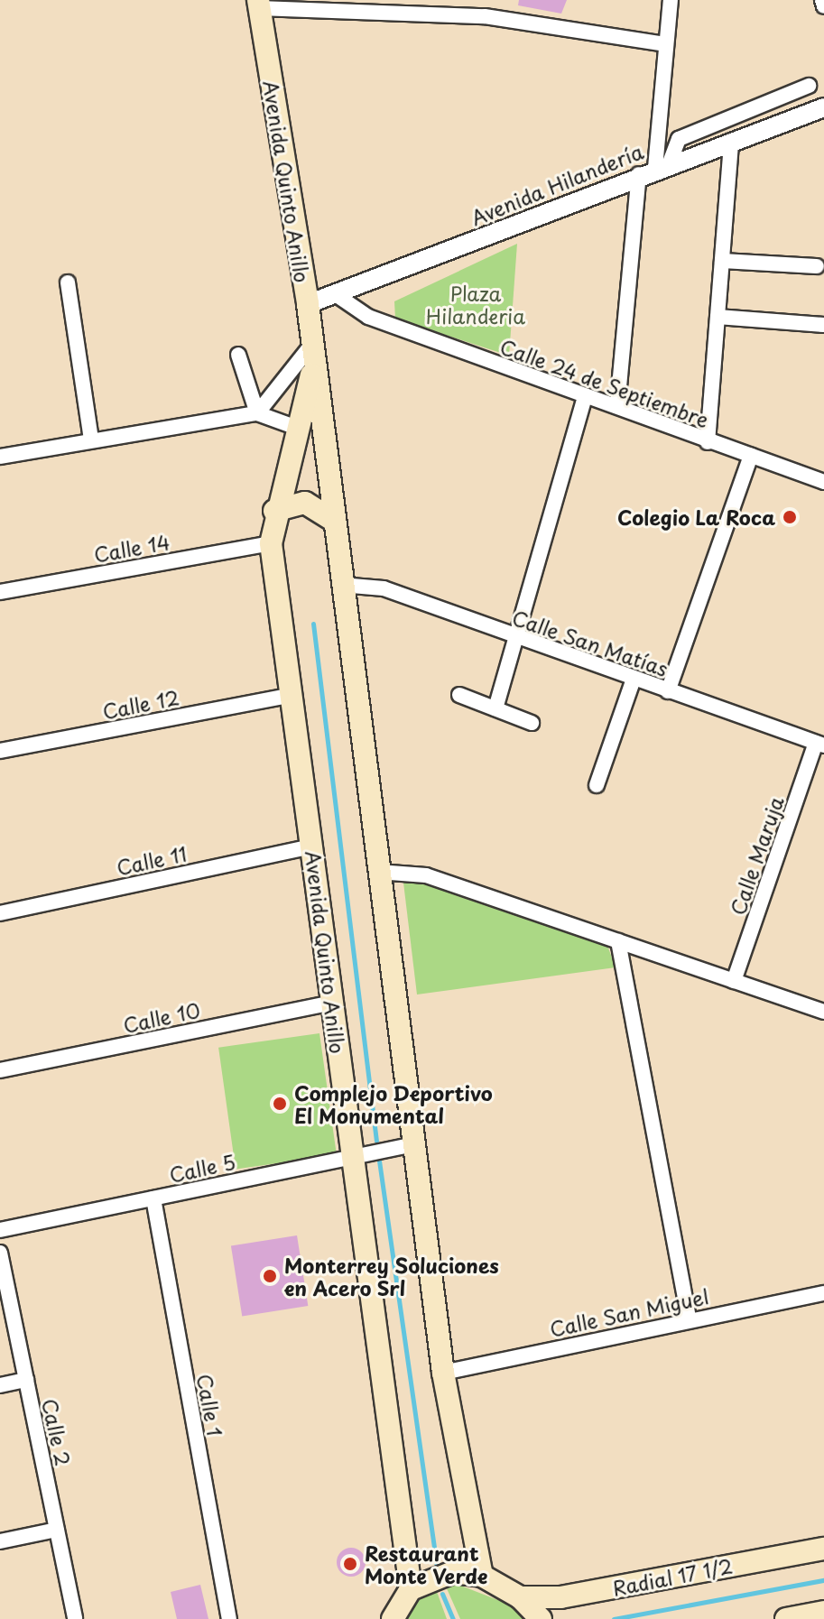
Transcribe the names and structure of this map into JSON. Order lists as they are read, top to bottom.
{
  "streets": {
    "main road": ["Avenida Quinto Anillo", "Radial 17 1/2"],
    "street": [
      "Avenida Hilandería",
      "Calle 24 de Septiembre",
      "Calle 14",
      "Calle San Matías",
      "Calle 12",
      "Calle Maruja",
      "Calle 11",
      "Calle 10",
      "Calle 5",
      "Calle San Miguel",
      "Calle 1",
      "Calle 2"
    ]
  },
  "crossings": [
    ["Avenida Quinto Anillo", "Avenida Hilandería"],
    ["Avenida Quinto Anillo", "Calle 14"],
    ["Avenida Quinto Anillo", "Calle San Matías"],
    ["Avenida Quinto Anillo", "Calle 12"],
    ["Avenida Quinto Anillo", "Calle 11"],
    ["Avenida Quinto Anillo", "Calle 10"],
    ["Avenida Quinto Anillo", "Calle 5"],
    ["Avenida Quinto Anillo", "Calle San Miguel"],
    ["Avenida Hilandería", "Calle 24 de Septiembre"],
    ["Calle San Matías", "Calle Maruja"],
    ["Calle 5", "Calle 1"]
  ],
  "parks": ["Plaza Hilanderia"],
  "places": [
    "Colegio La Roca",
    "Complejo Deportivo El Monumental",
    "Monterrey Soluciones en Acero Srl",
    "Restaurant Monte Verde"
  ]
}
